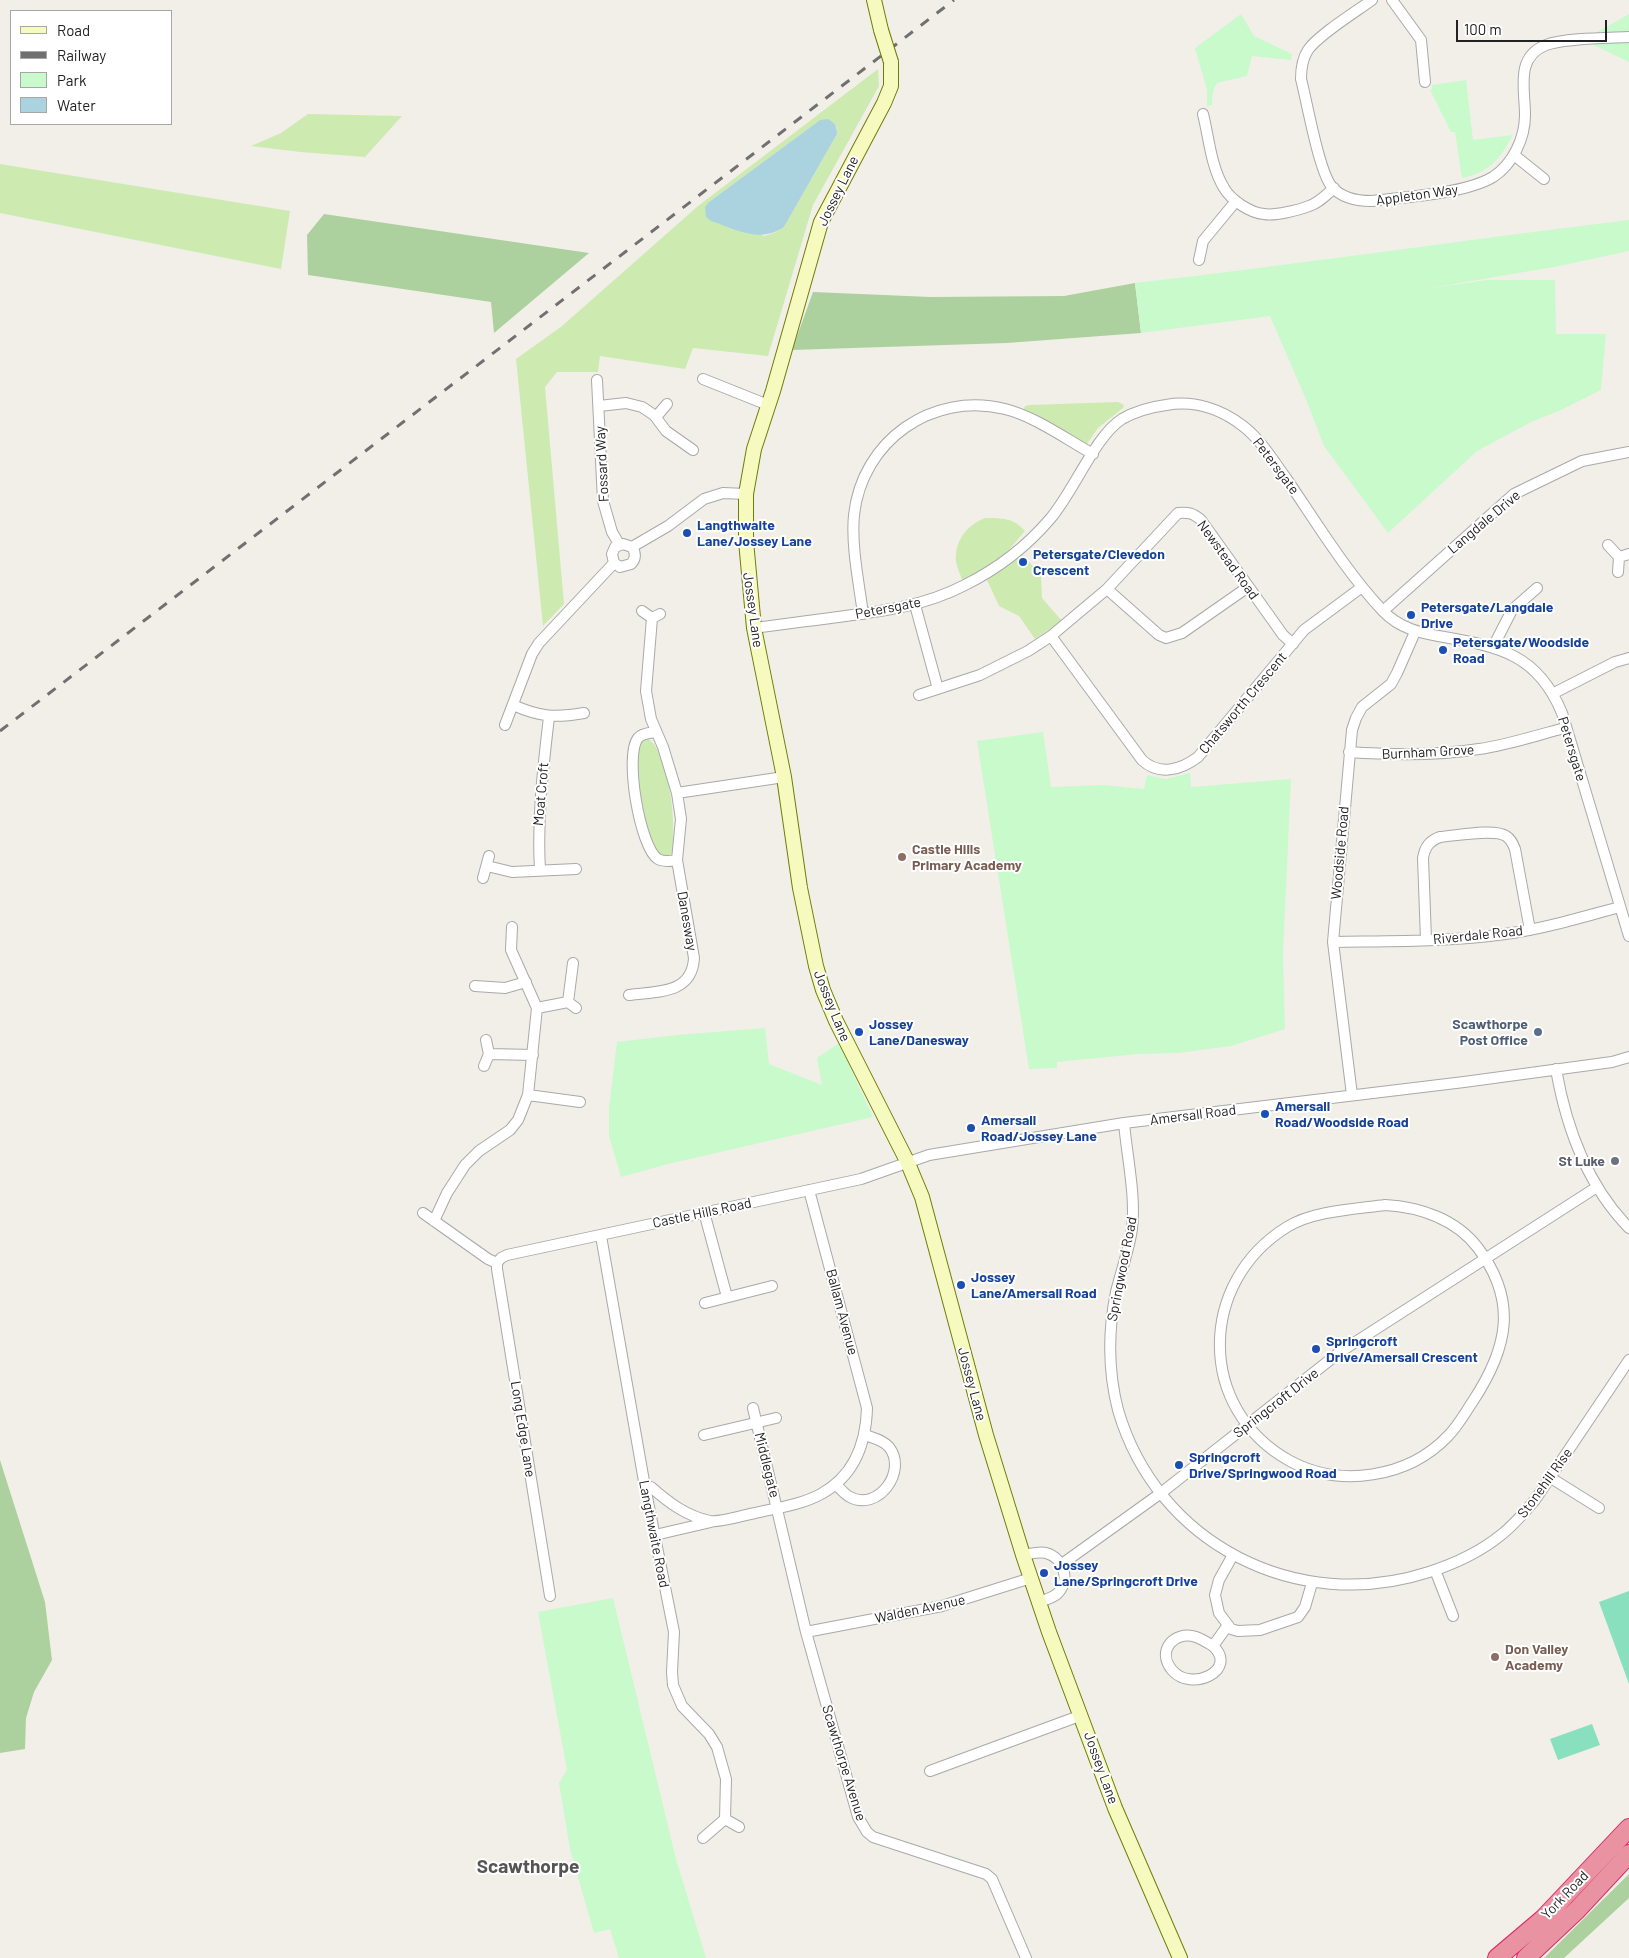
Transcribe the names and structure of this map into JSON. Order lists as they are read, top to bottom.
{
  "streets": {
    "highway": ["York Road"],
    "street": [
      "Jossey Lane",
      "Appleton Way",
      "Fossard Way",
      "Petersgate",
      "Langdale Drive",
      "Newstead Road",
      "Chatsworth Crescent",
      "Burnham Grove",
      "Moat Croft",
      "Woodside Road",
      "Danesway",
      "Riverdale Road",
      "Amersall Road",
      "Castle Hills Road",
      "Springwood Road",
      "Ballam Avenue",
      "Springcroft Drive",
      "Long Edge Lane",
      "Middlegate",
      "Stonehill Rise",
      "Langthwaite Road",
      "Walden Avenue",
      "Scawthorpe Avenue"
    ]
  },
  "crossings": [
    ["Jossey Lane", "Petersgate"],
    ["Jossey Lane", "Amersall Road"],
    ["Jossey Lane", "Castle Hills Road"],
    ["Jossey Lane", "Walden Avenue"],
    ["Petersgate", "Langdale Drive"],
    ["Petersgate", "Chatsworth Crescent"],
    ["Petersgate", "Burnham Grove"],
    ["Petersgate", "Woodside Road"],
    ["Petersgate", "Riverdale Road"],
    ["Newstead Road", "Chatsworth Crescent"],
    ["Burnham Grove", "Woodside Road"],
    ["Woodside Road", "Riverdale Road"],
    ["Woodside Road", "Amersall Road"],
    ["Amersall Road", "Castle Hills Road"],
    ["Amersall Road", "Springwood Road"],
    ["Castle Hills Road", "Ballam Avenue"],
    ["Castle Hills Road", "Long Edge Lane"],
    ["Castle Hills Road", "Langthwaite Road"],
    ["Springwood Road", "Springcroft Drive"],
    ["Springwood Road", "Stonehill Rise"],
    ["Ballam Avenue", "Middlegate"],
    ["Ballam Avenue", "Langthwaite Road"],
    ["Ballam Avenue", "Scawthorpe Avenue"],
    ["Springcroft Drive", "Stonehill Rise"],
    ["Middlegate", "Scawthorpe Avenue"],
    ["Walden Avenue", "Scawthorpe Avenue"]
  ],
  "districts": ["Scawthorpe"],
  "places": [
    "Langthwaite Lane/Jossey Lane",
    "Petersgate/Clevedon Crescent",
    "Petersgate/Langdale Drive",
    "Petersgate/Woodside Road",
    "Castle Hills Primary Academy",
    "Jossey Lane/Danesway",
    "Scawthorpe Post Office",
    "Amersall Road/Woodside Road",
    "Amersall Road/Jossey Lane",
    "St Luke",
    "Jossey Lane/Amersall Road",
    "Springcroft Drive/Amersall Crescent",
    "Springcroft Drive/Springwood Road",
    "Jossey Lane/Springcroft Drive",
    "Don Valley Academy"
  ],
  "legend": [
    "Road",
    "Railway",
    "Park",
    "Water"
  ],
  "scale_bar": "100 m"
}
